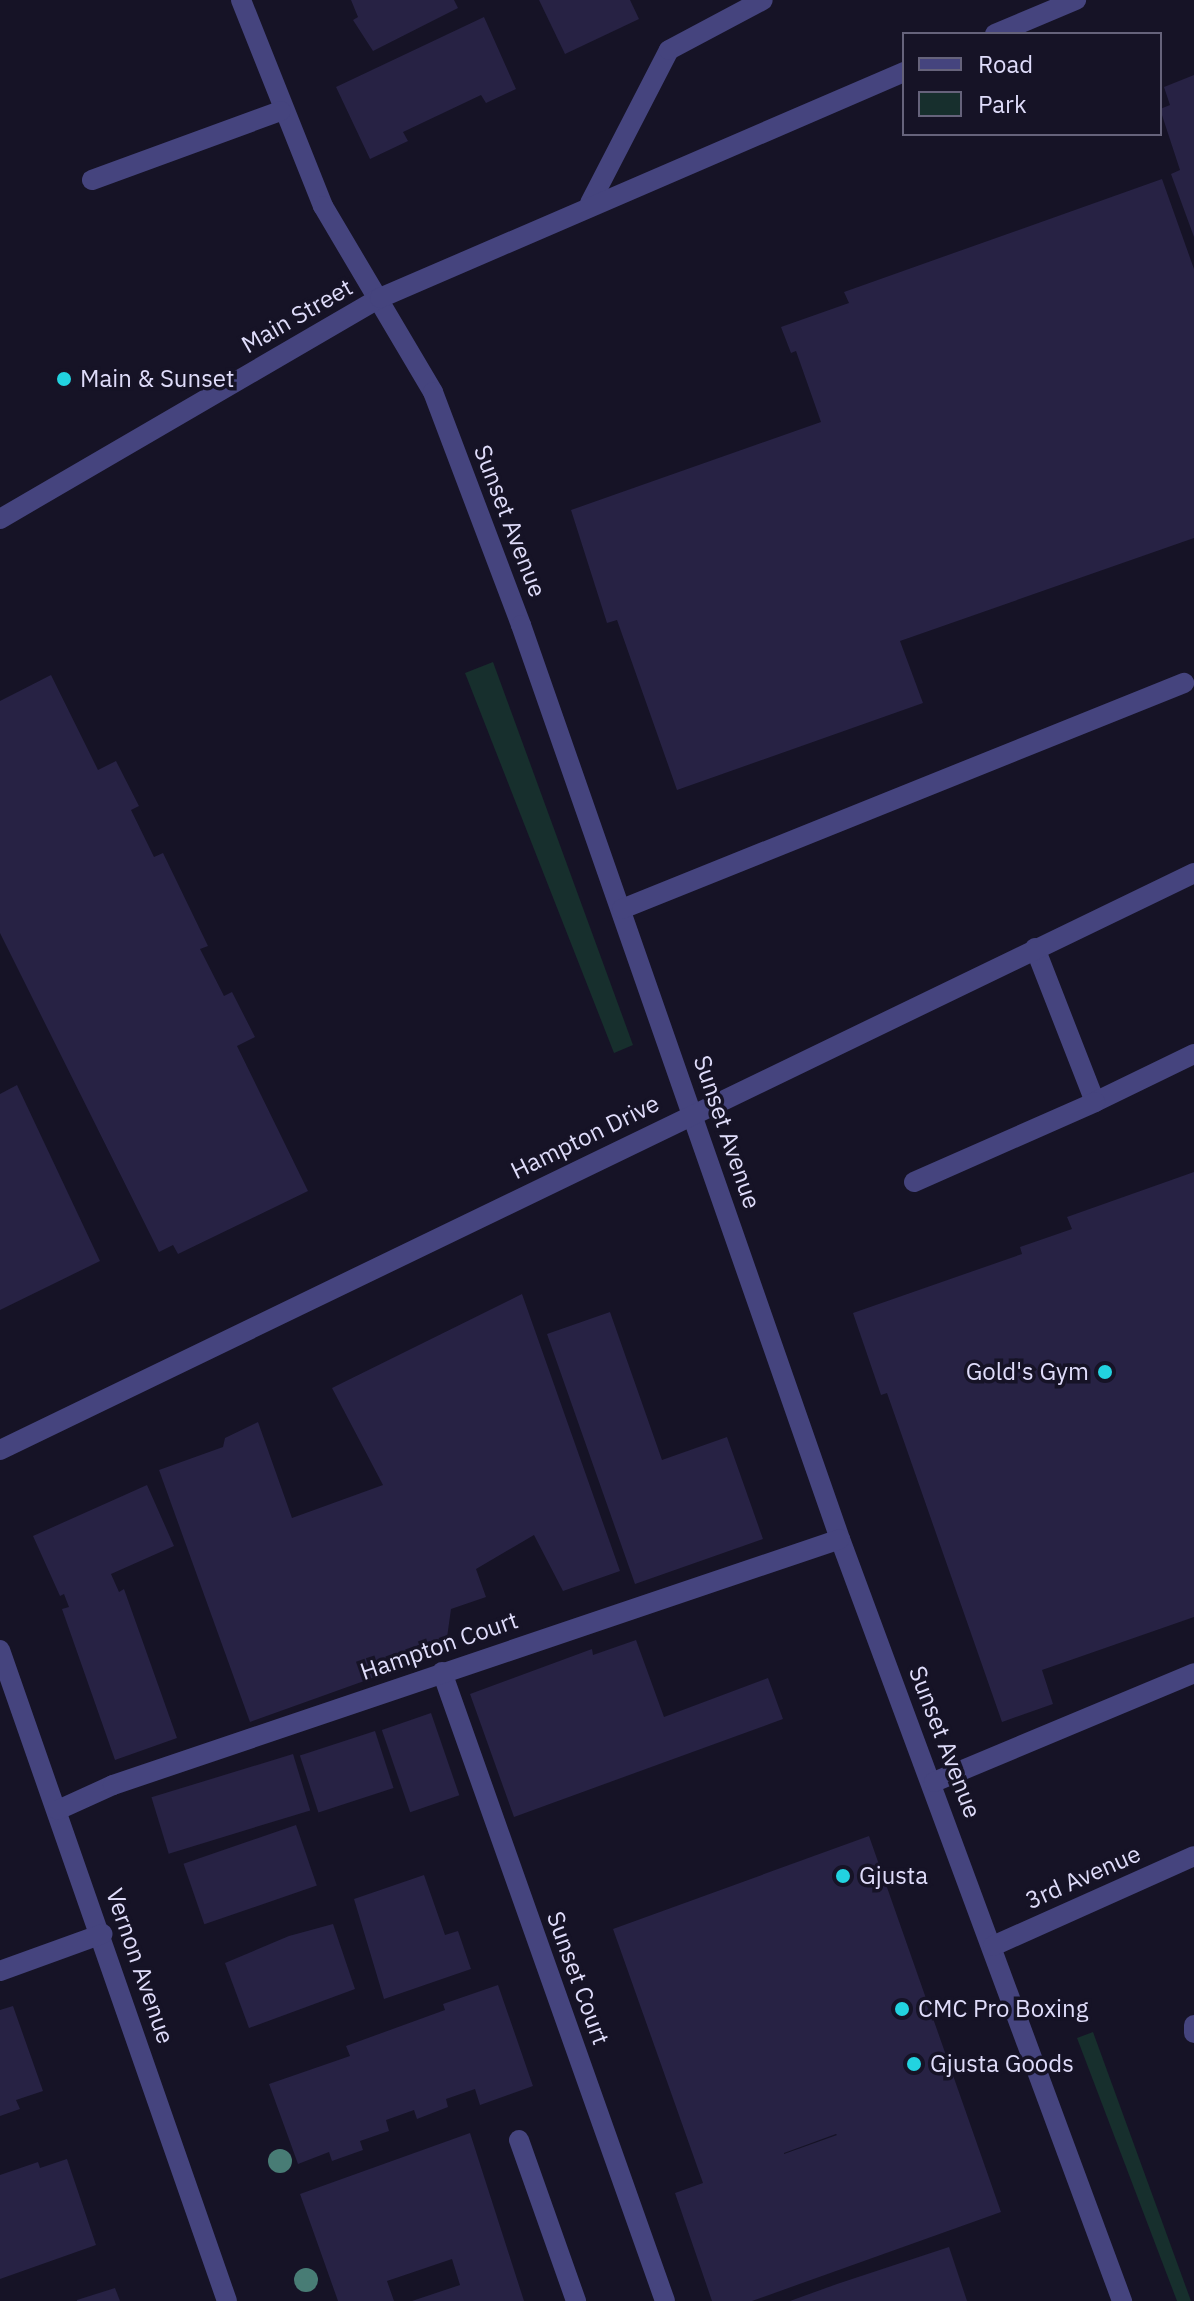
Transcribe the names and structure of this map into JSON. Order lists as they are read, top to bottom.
{
  "streets": {
    "street": [
      "Main Street",
      "Sunset Avenue",
      "Hampton Drive",
      "Hampton Court",
      "3rd Avenue",
      "Vernon Avenue",
      "Sunset Court"
    ]
  },
  "crossings": [
    ["Main Street", "Sunset Avenue"],
    ["Sunset Avenue", "Hampton Drive"],
    ["Sunset Avenue", "Hampton Court"],
    ["Sunset Avenue", "3rd Avenue"],
    ["Hampton Court", "Vernon Avenue"],
    ["Hampton Court", "Sunset Court"]
  ],
  "places": [
    "Main & Sunset",
    "Gold's Gym",
    "Gjusta",
    "CMC Pro Boxing",
    "Gjusta Goods"
  ],
  "legend": ["Road", "Park"]
}
